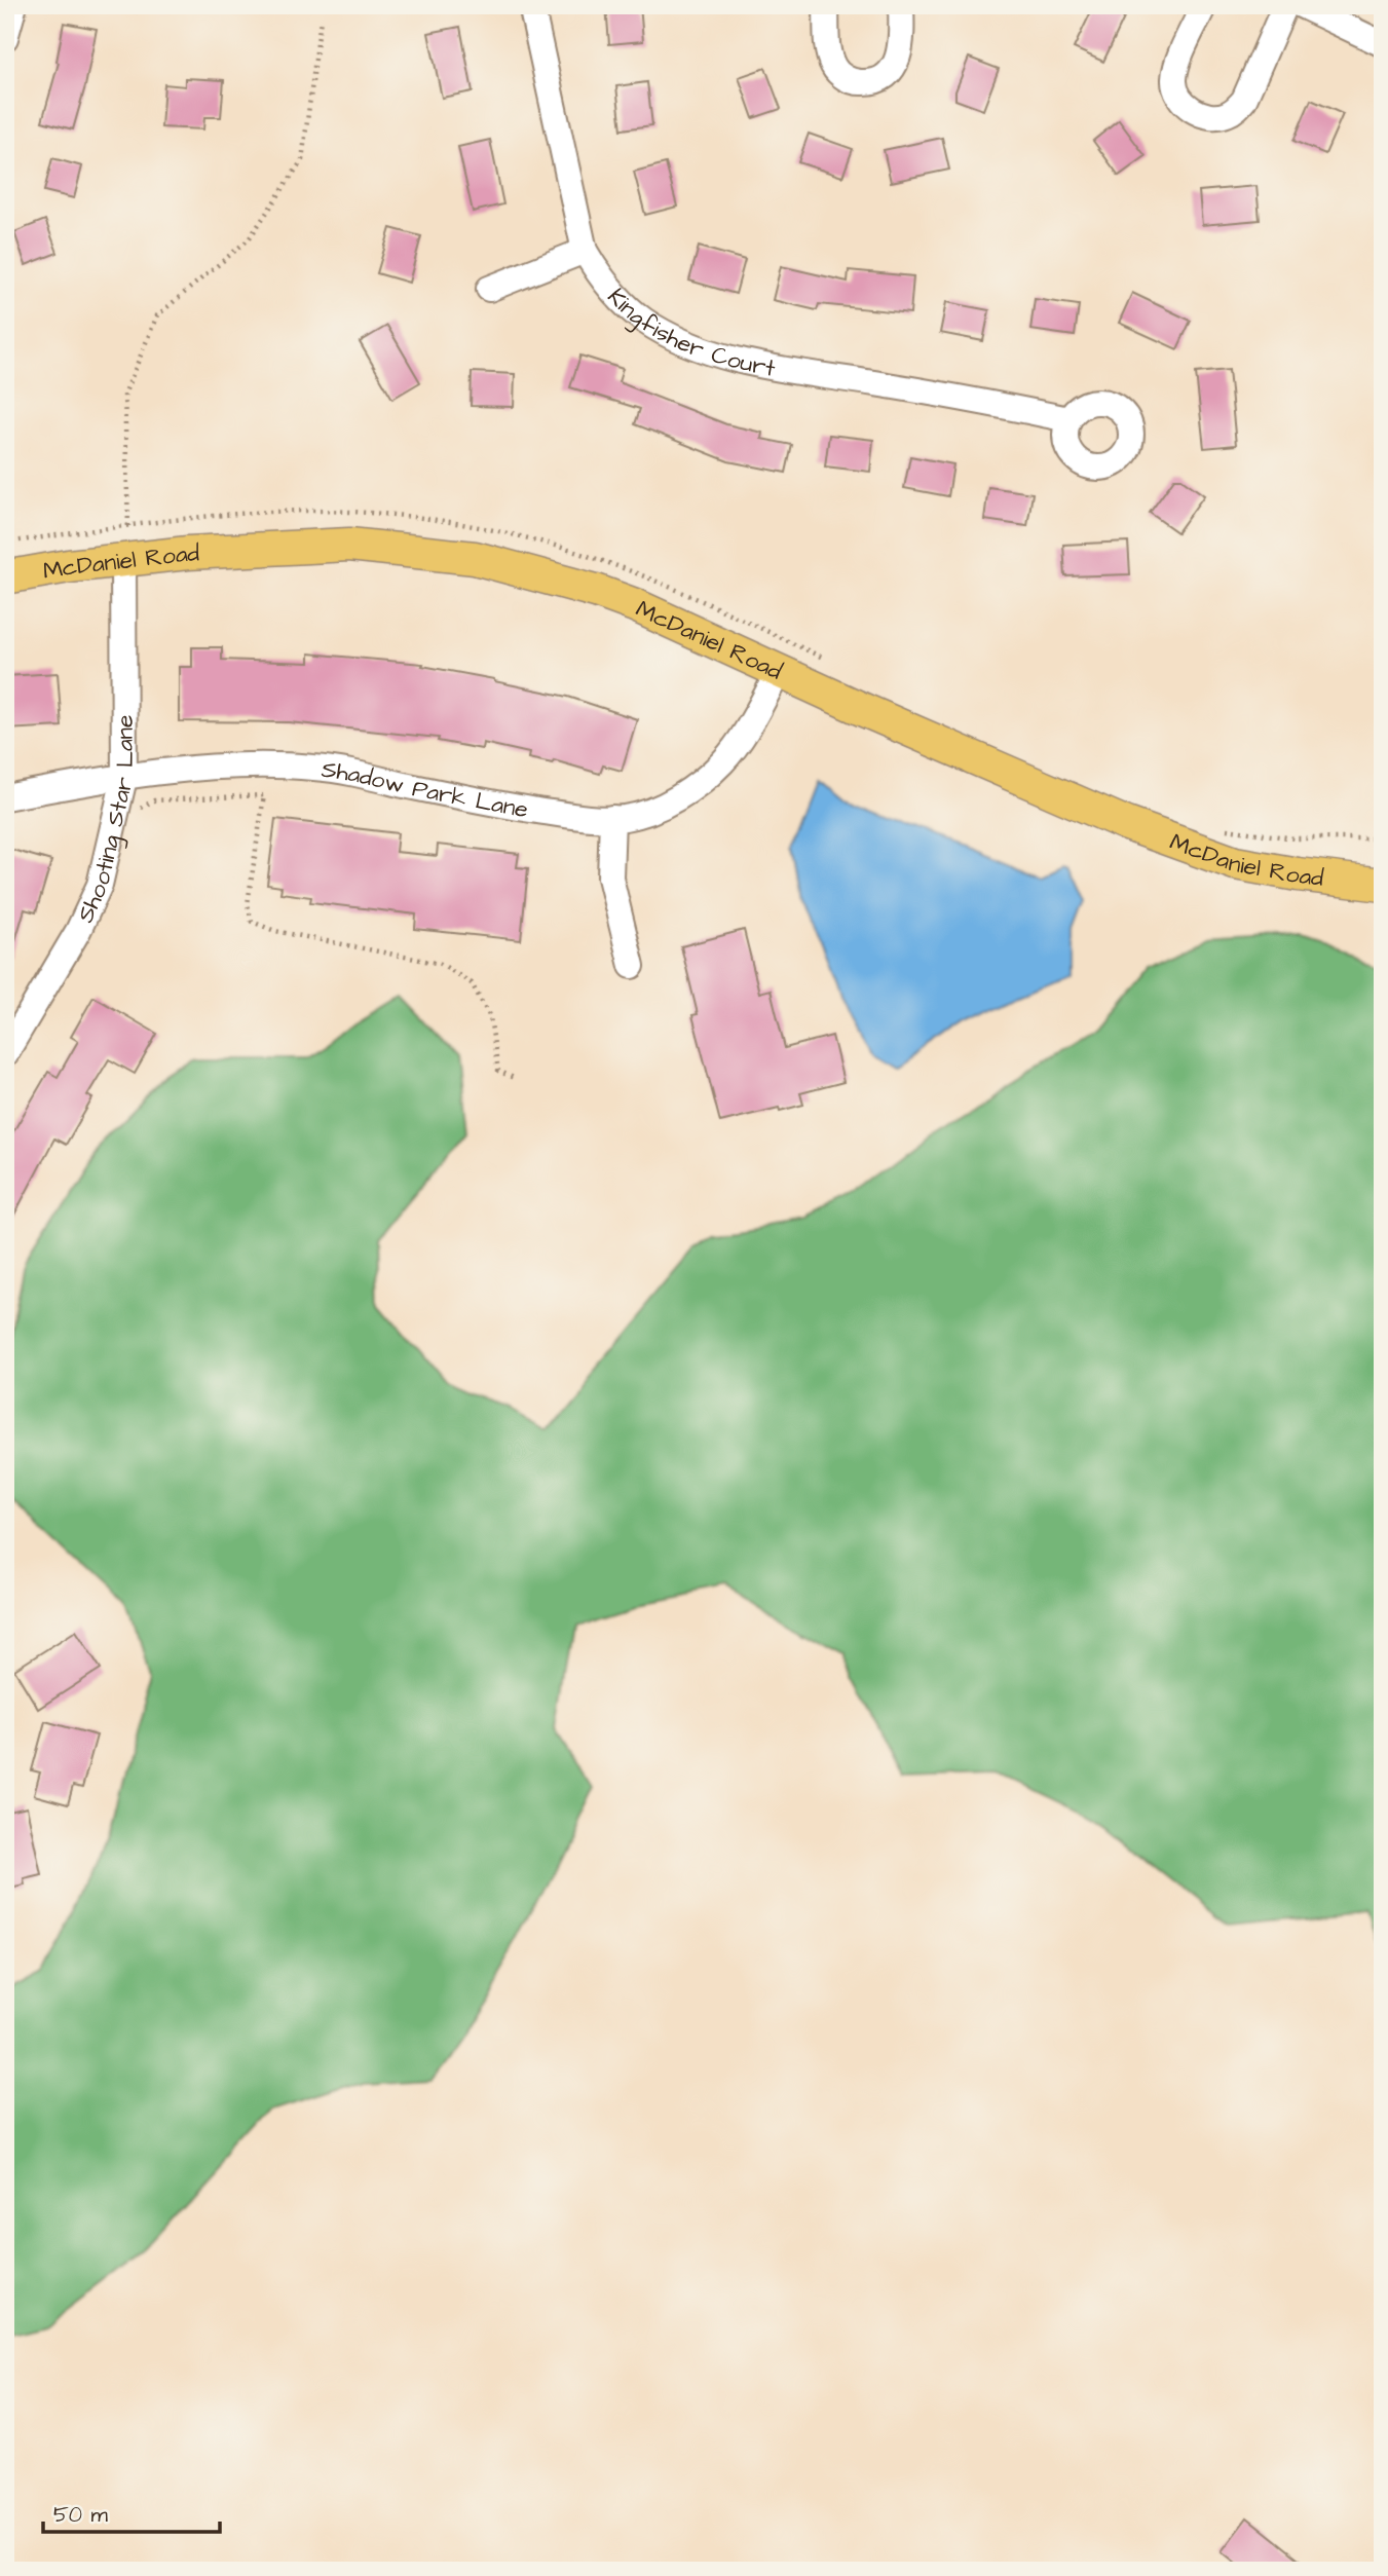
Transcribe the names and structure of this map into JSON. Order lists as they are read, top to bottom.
{
  "streets": {
    "main road": ["McDaniel Road"],
    "street": ["Kingfisher Court", "Shadow Park Lane", "Shooting Star Lane"]
  },
  "crossings": [
    ["McDaniel Road", "Shadow Park Lane"],
    ["McDaniel Road", "Shooting Star Lane"],
    ["Shadow Park Lane", "Shooting Star Lane"]
  ],
  "scale_bar": "50 m"
}
